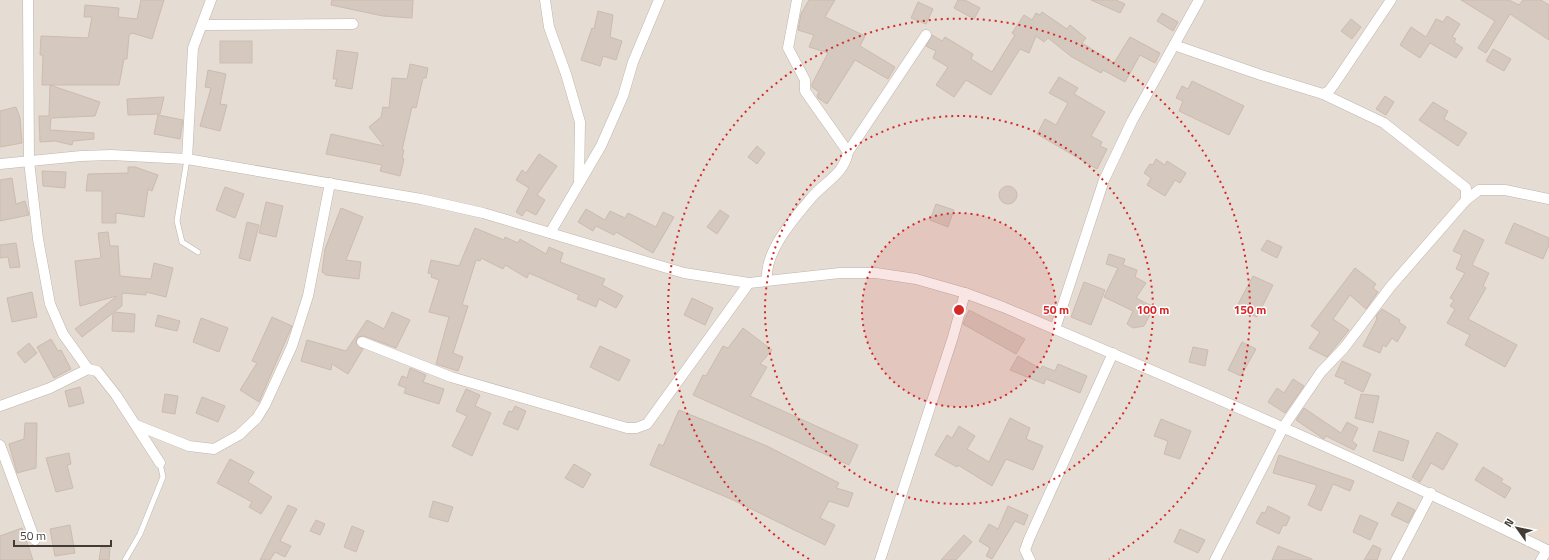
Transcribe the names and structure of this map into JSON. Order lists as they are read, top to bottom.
{
  "scale_bar": "50 m",
  "north": "top left",
  "rings": ["50 m", "100 m", "150 m"]
}
